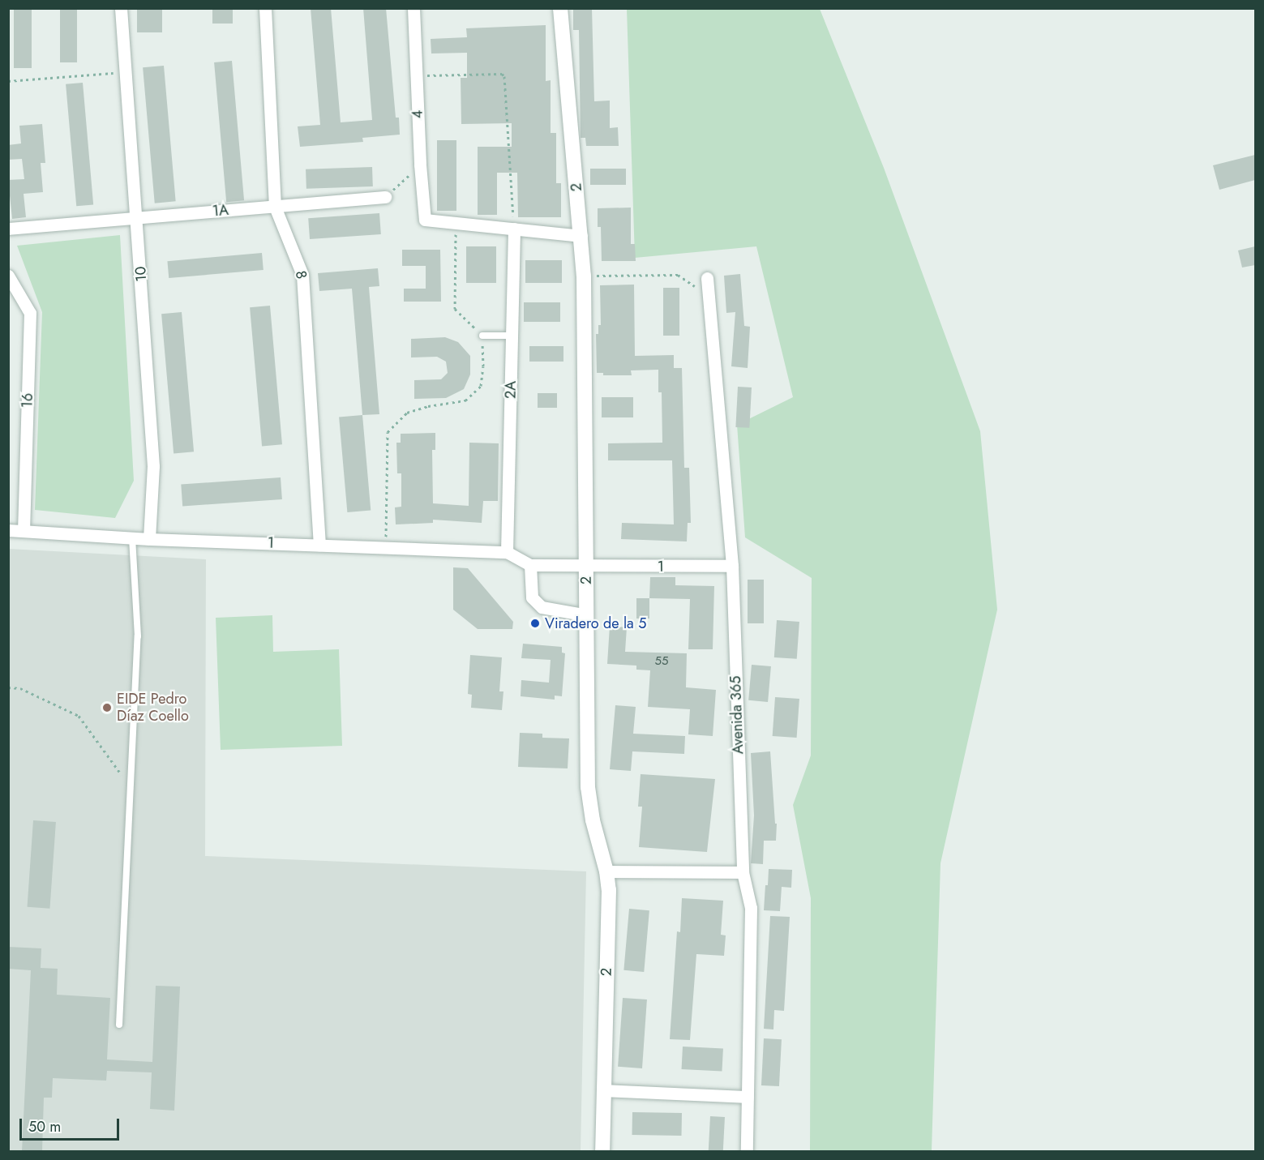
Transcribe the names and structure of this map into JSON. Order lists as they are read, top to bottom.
{
  "streets": {
    "street": [
      "4",
      "2",
      "1A",
      "10",
      "8",
      "2A",
      "16",
      "1",
      "Avenida 365"
    ]
  },
  "crossings": [
    ["2", "1"],
    ["1A", "10"],
    ["1A", "8"],
    ["10", "1"],
    ["8", "1"],
    ["2A", "1"],
    ["16", "1"],
    ["1", "Avenida 365"]
  ],
  "places": ["Viradero de la 5", "EIDE Pedro Díaz Coello"],
  "house_numbers": ["55"],
  "scale_bar": "50 m"
}
